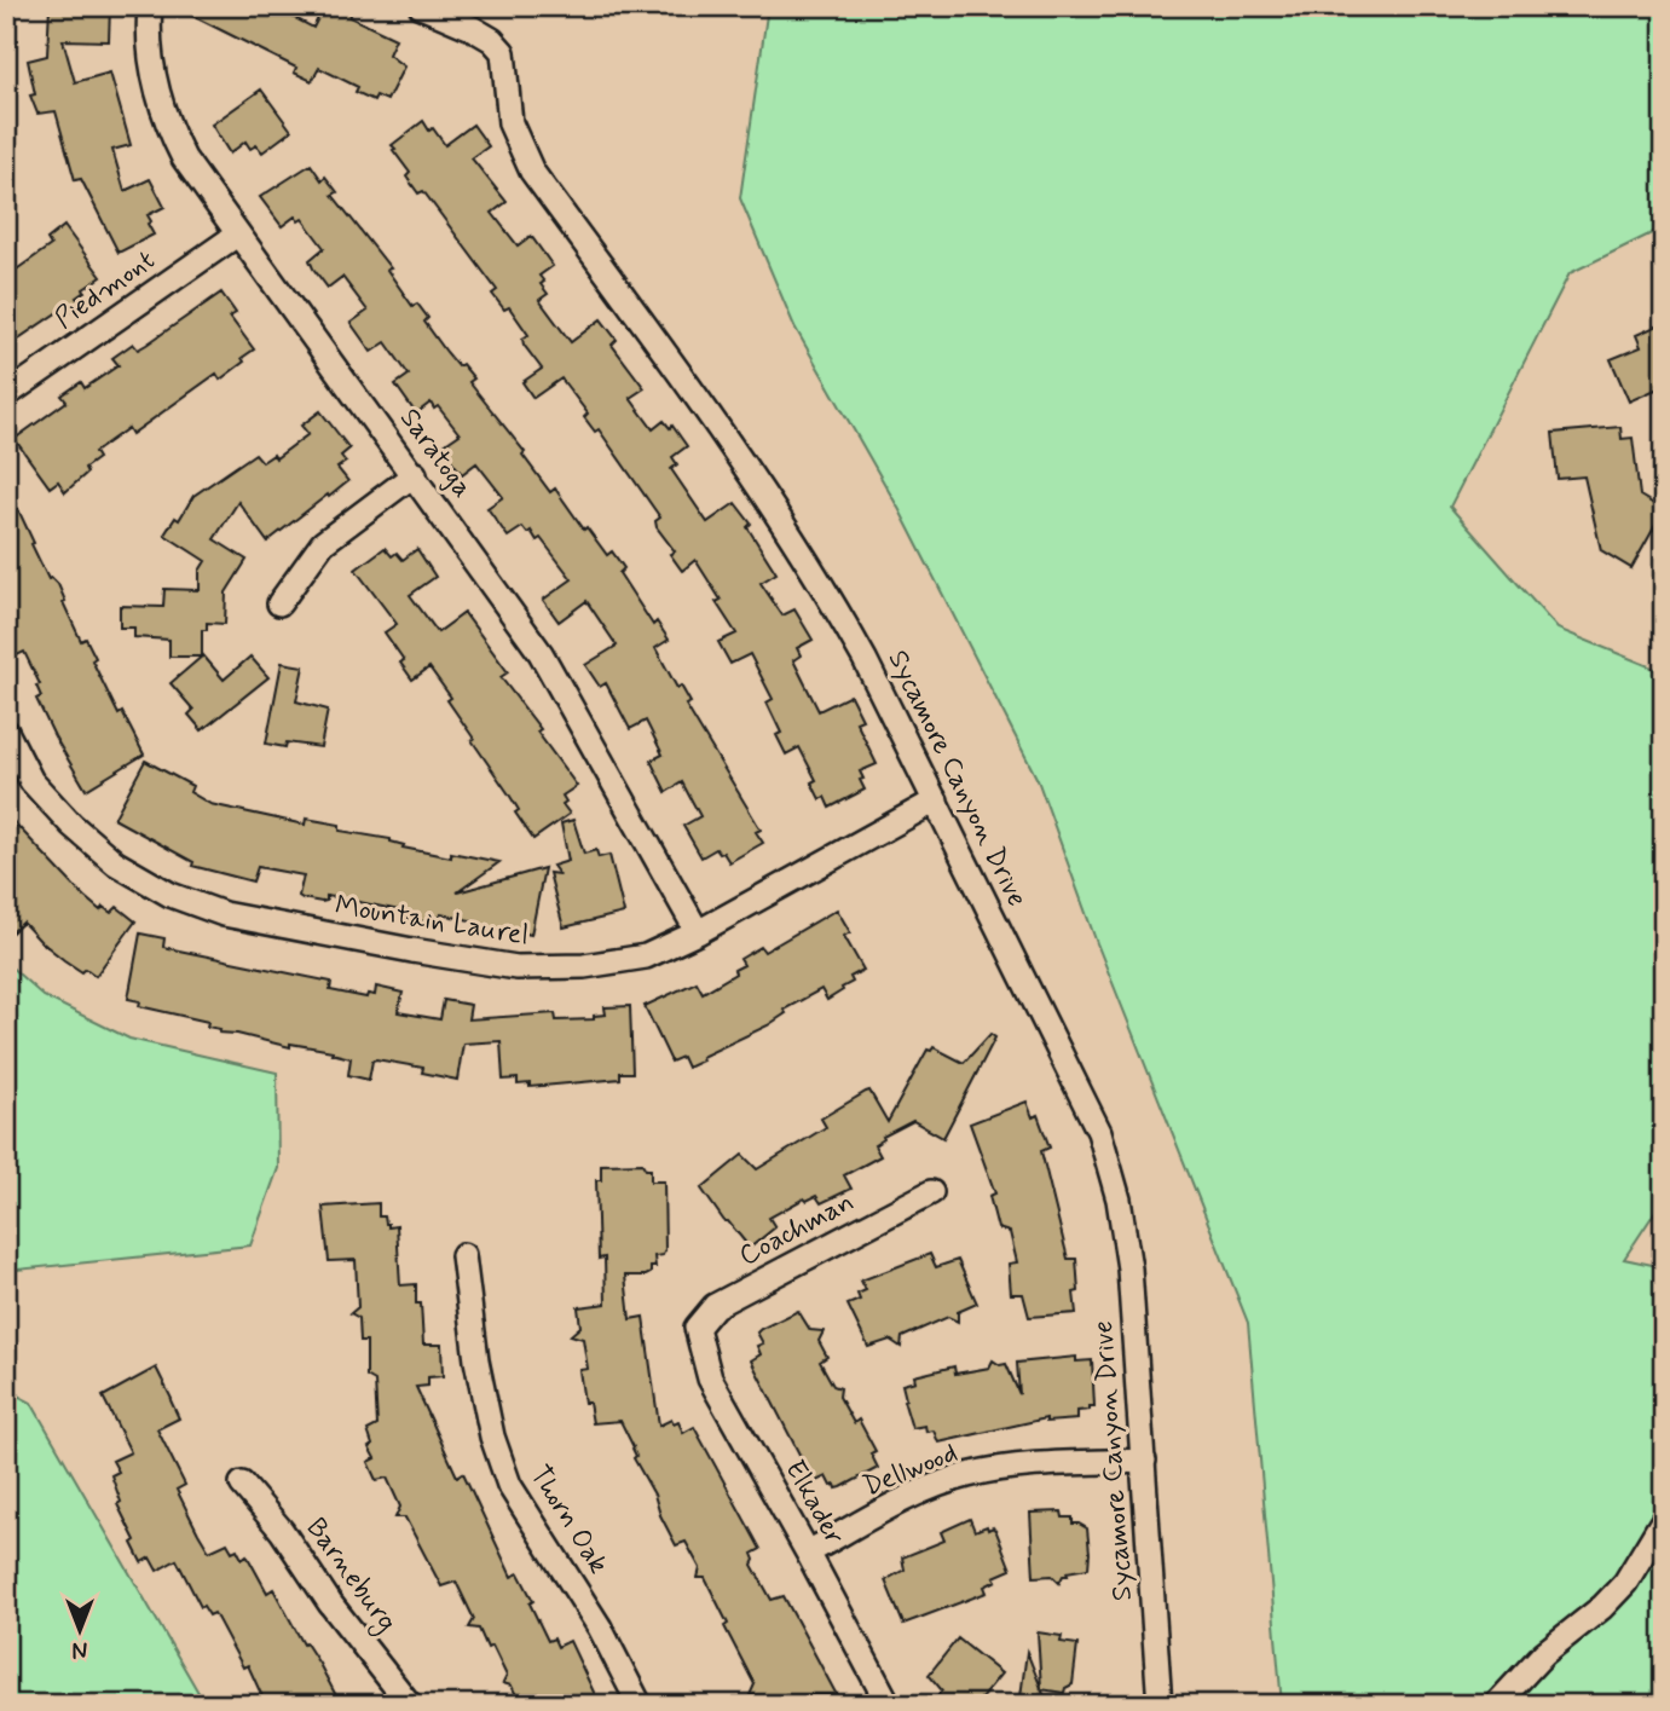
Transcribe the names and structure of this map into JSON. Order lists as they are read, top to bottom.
{
  "streets": {
    "street": [
      "Piedmont",
      "Saratoga",
      "Sycamore Canyon Drive",
      "Mountain Laurel",
      "Coachman",
      "Dellwood",
      "Elkader",
      "Thorn Oak",
      "Barneburg"
    ]
  },
  "crossings": [
    ["Piedmont", "Saratoga"],
    ["Saratoga", "Mountain Laurel"],
    ["Sycamore Canyon Drive", "Mountain Laurel"],
    ["Sycamore Canyon Drive", "Dellwood"],
    ["Coachman", "Elkader"],
    ["Dellwood", "Elkader"]
  ],
  "north": "bottom"
}
